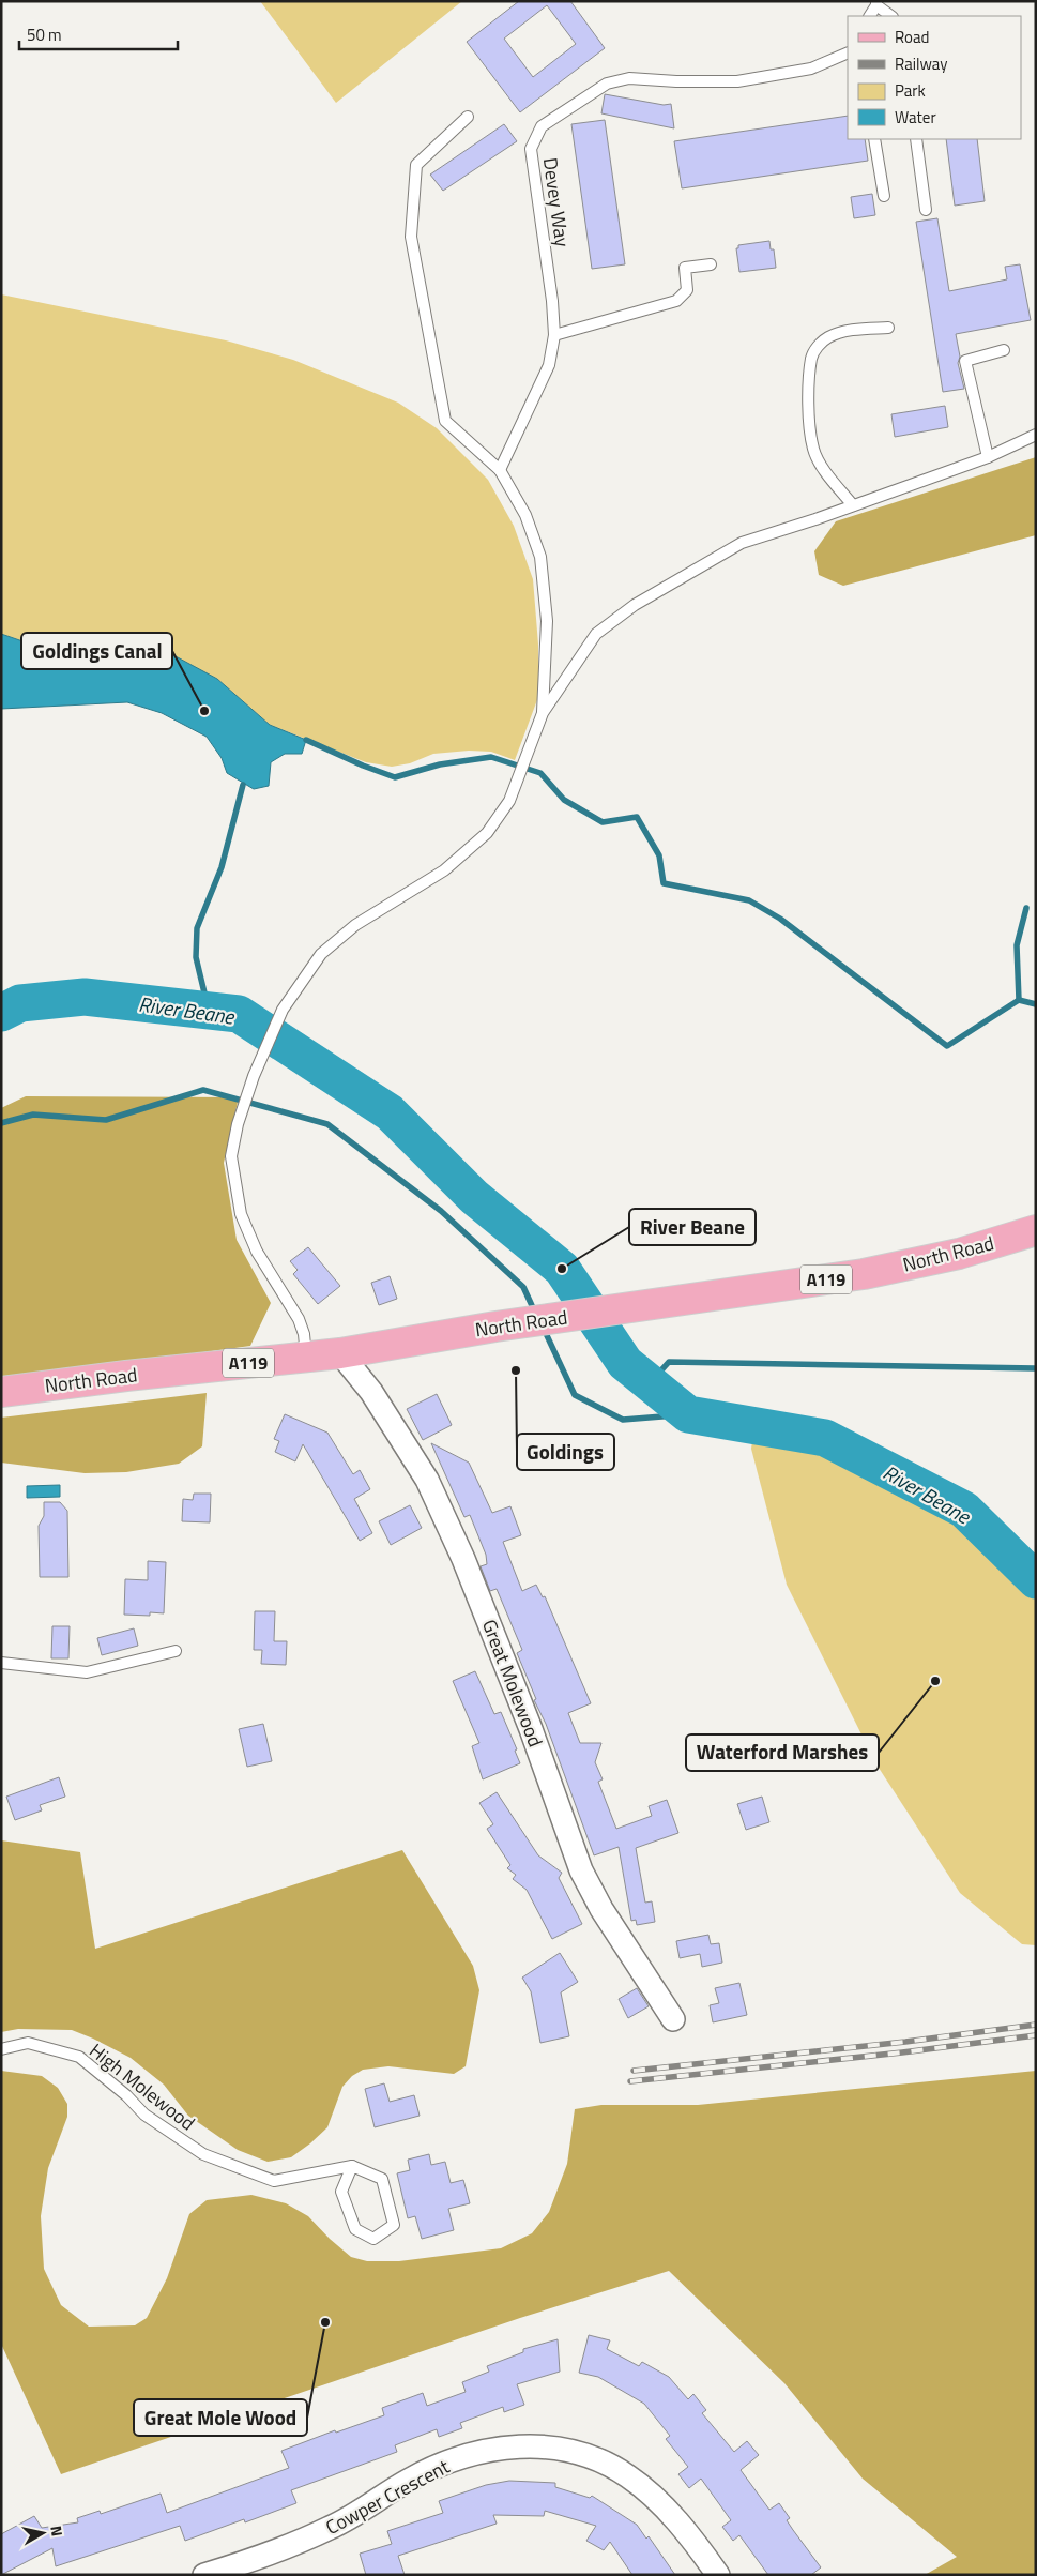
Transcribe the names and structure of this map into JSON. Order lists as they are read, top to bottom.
{
  "streets": {
    "main road": ["North Road", "A119"],
    "street": ["Great Molewood", "Cowper Crescent"],
    "lane": ["Devey Way", "High Molewood"]
  },
  "crossings": [
    ["North Road", "Great Molewood"]
  ],
  "water": ["River Beane"],
  "places": [
    "Goldings Canal",
    "River Beane",
    "Goldings",
    "Waterford Marshes",
    "Great Mole Wood"
  ],
  "legend": [
    "Road",
    "Railway",
    "Park",
    "Water"
  ],
  "scale_bar": "50 m",
  "north": "right"
}
